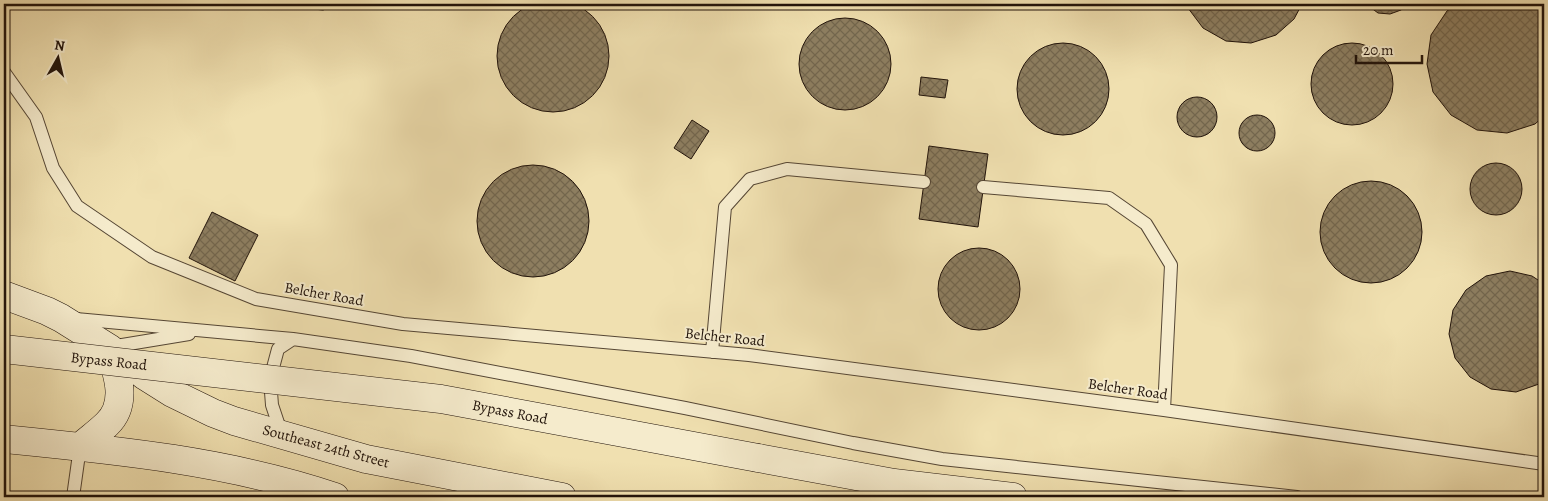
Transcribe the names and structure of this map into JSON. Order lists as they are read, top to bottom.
{
  "streets": {
    "street": ["Bypass Road", "Southeast 24th Street"],
    "lane": ["Belcher Road"]
  },
  "scale_bar": "20 m",
  "north": "top"
}
